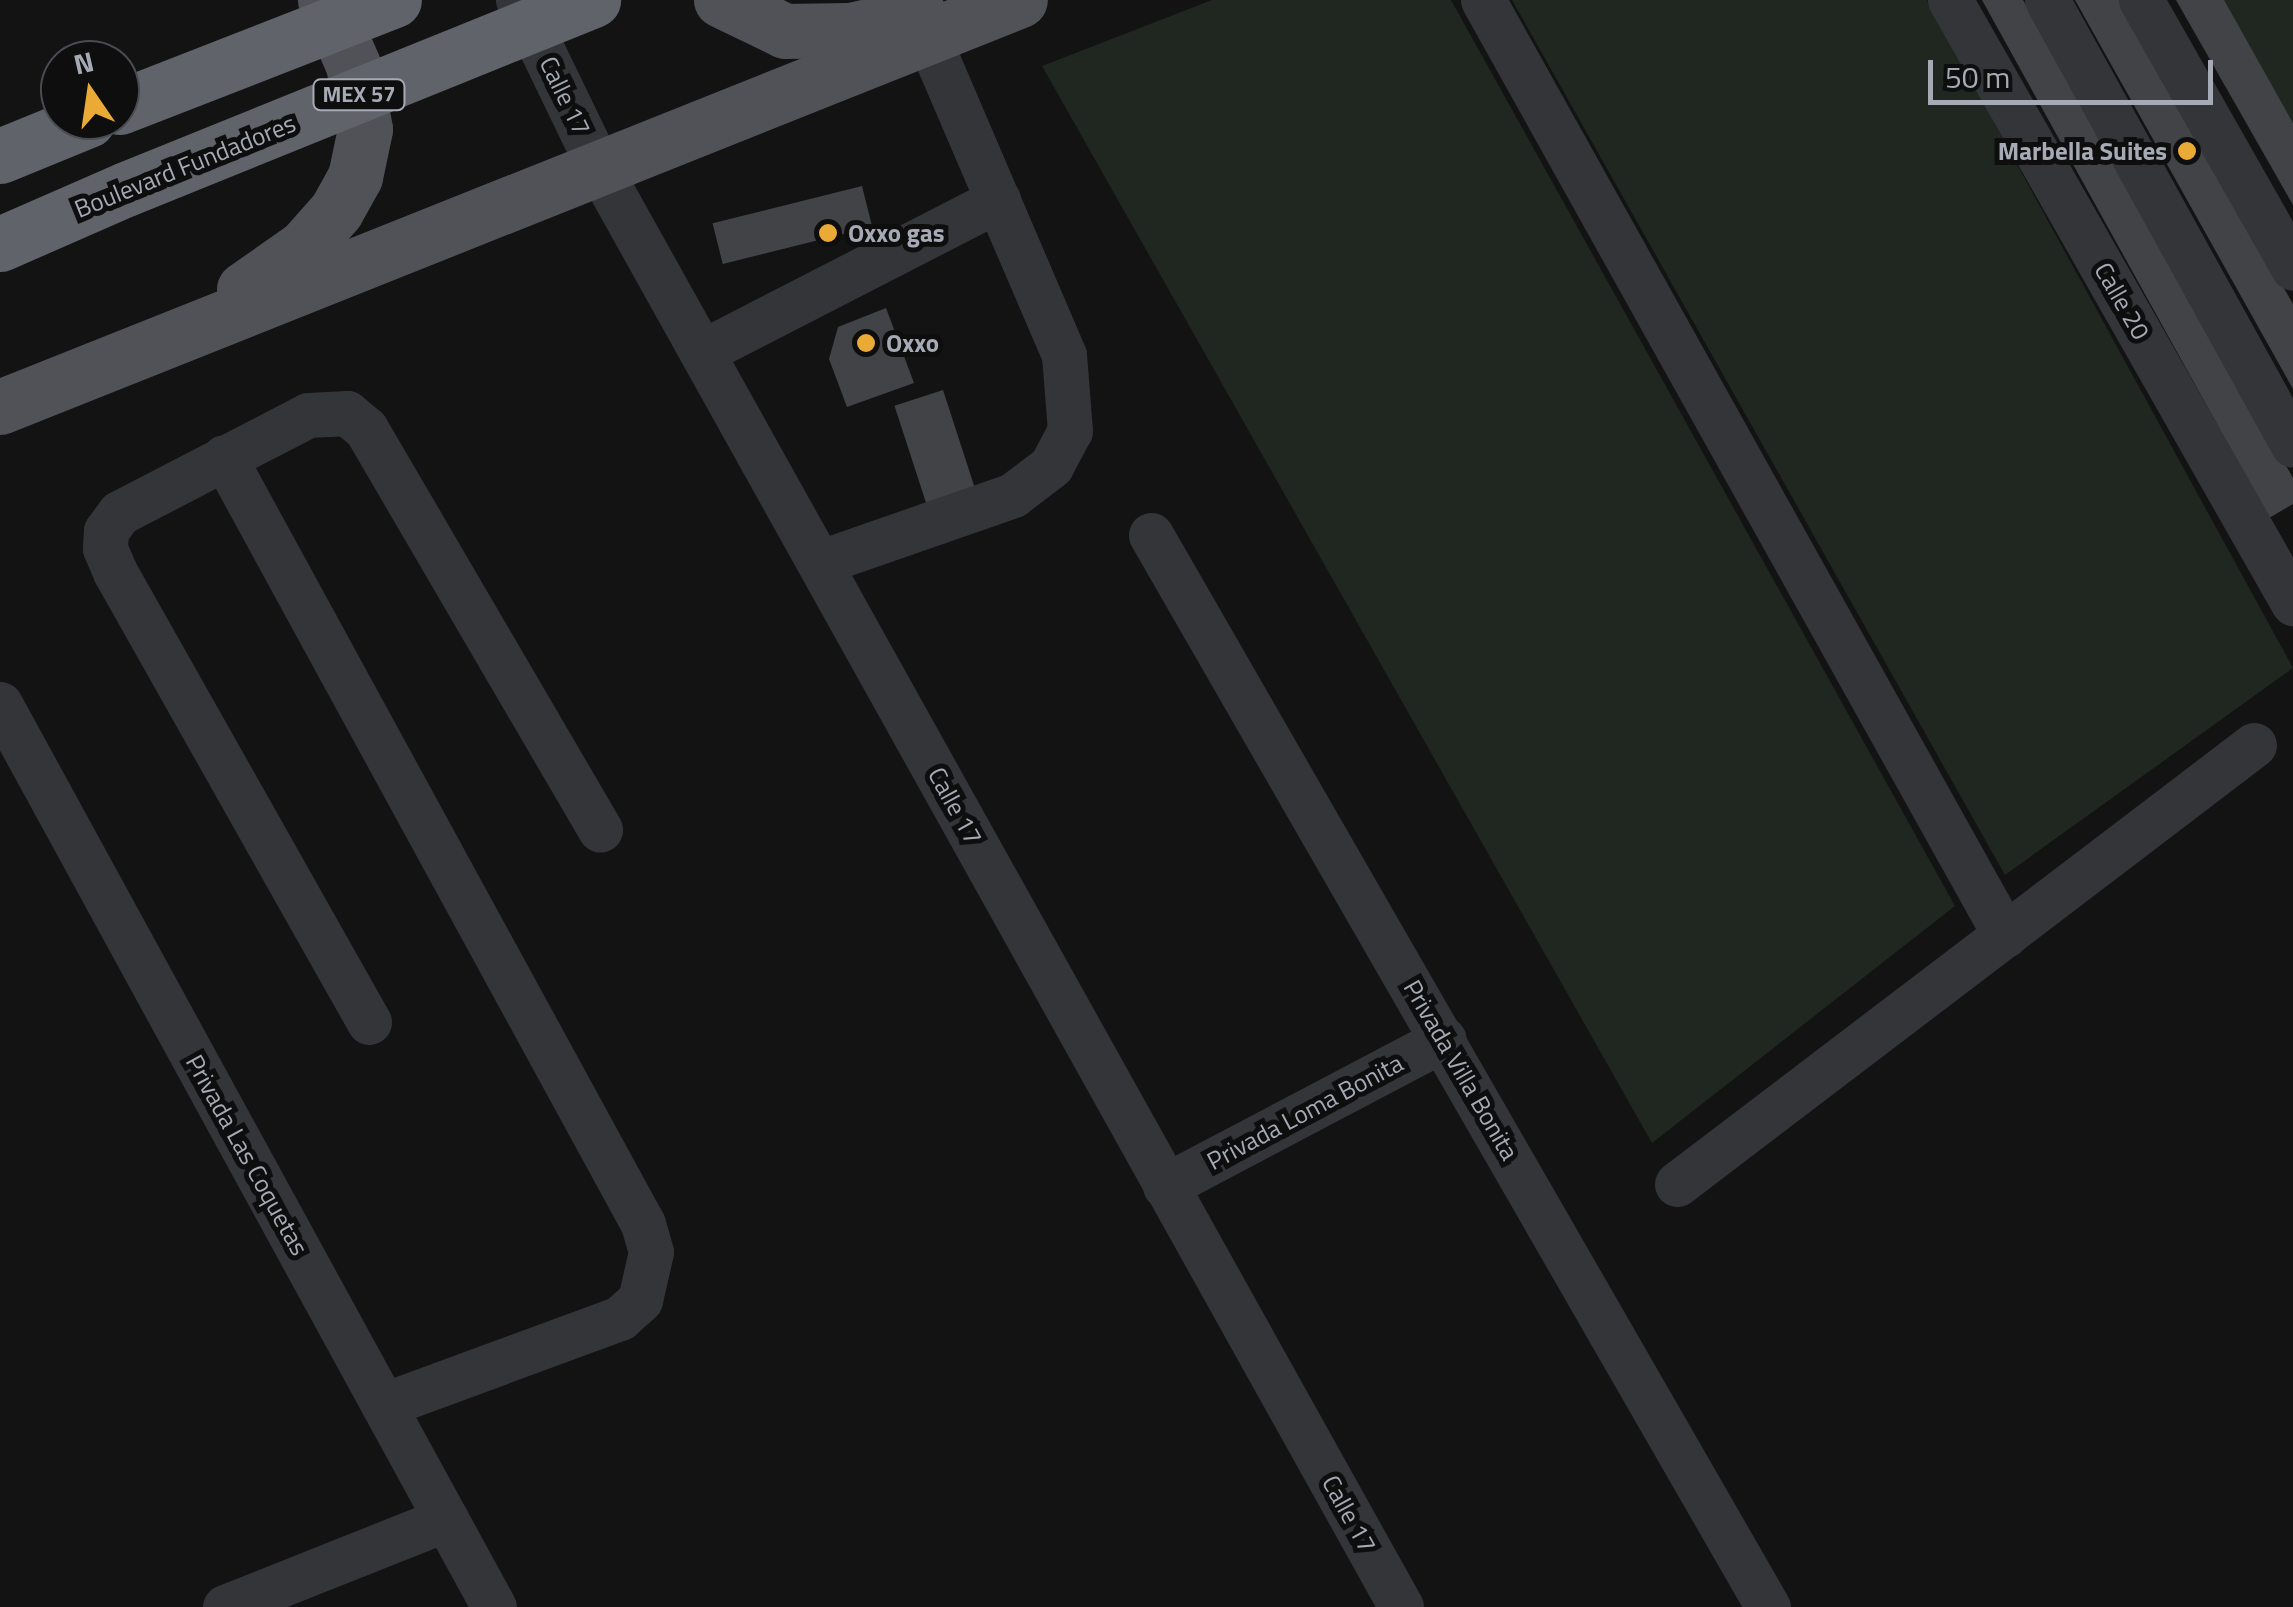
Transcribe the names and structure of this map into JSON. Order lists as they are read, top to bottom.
{
  "streets": {
    "highway": ["MEX 57", "Boulevard Fundadores"],
    "street": [
      "Calle 17",
      "Calle 20",
      "Privada Villa Bonita",
      "Privada Loma Bonita",
      "Privada Las Coquetas"
    ]
  },
  "crossings": [
    ["Calle 17", "Privada Loma Bonita"],
    ["Privada Villa Bonita", "Privada Loma Bonita"]
  ],
  "places": ["Marbella Suites", "Oxxo gas", "Oxxo"],
  "scale_bar": "50 m",
  "north": "top"
}
